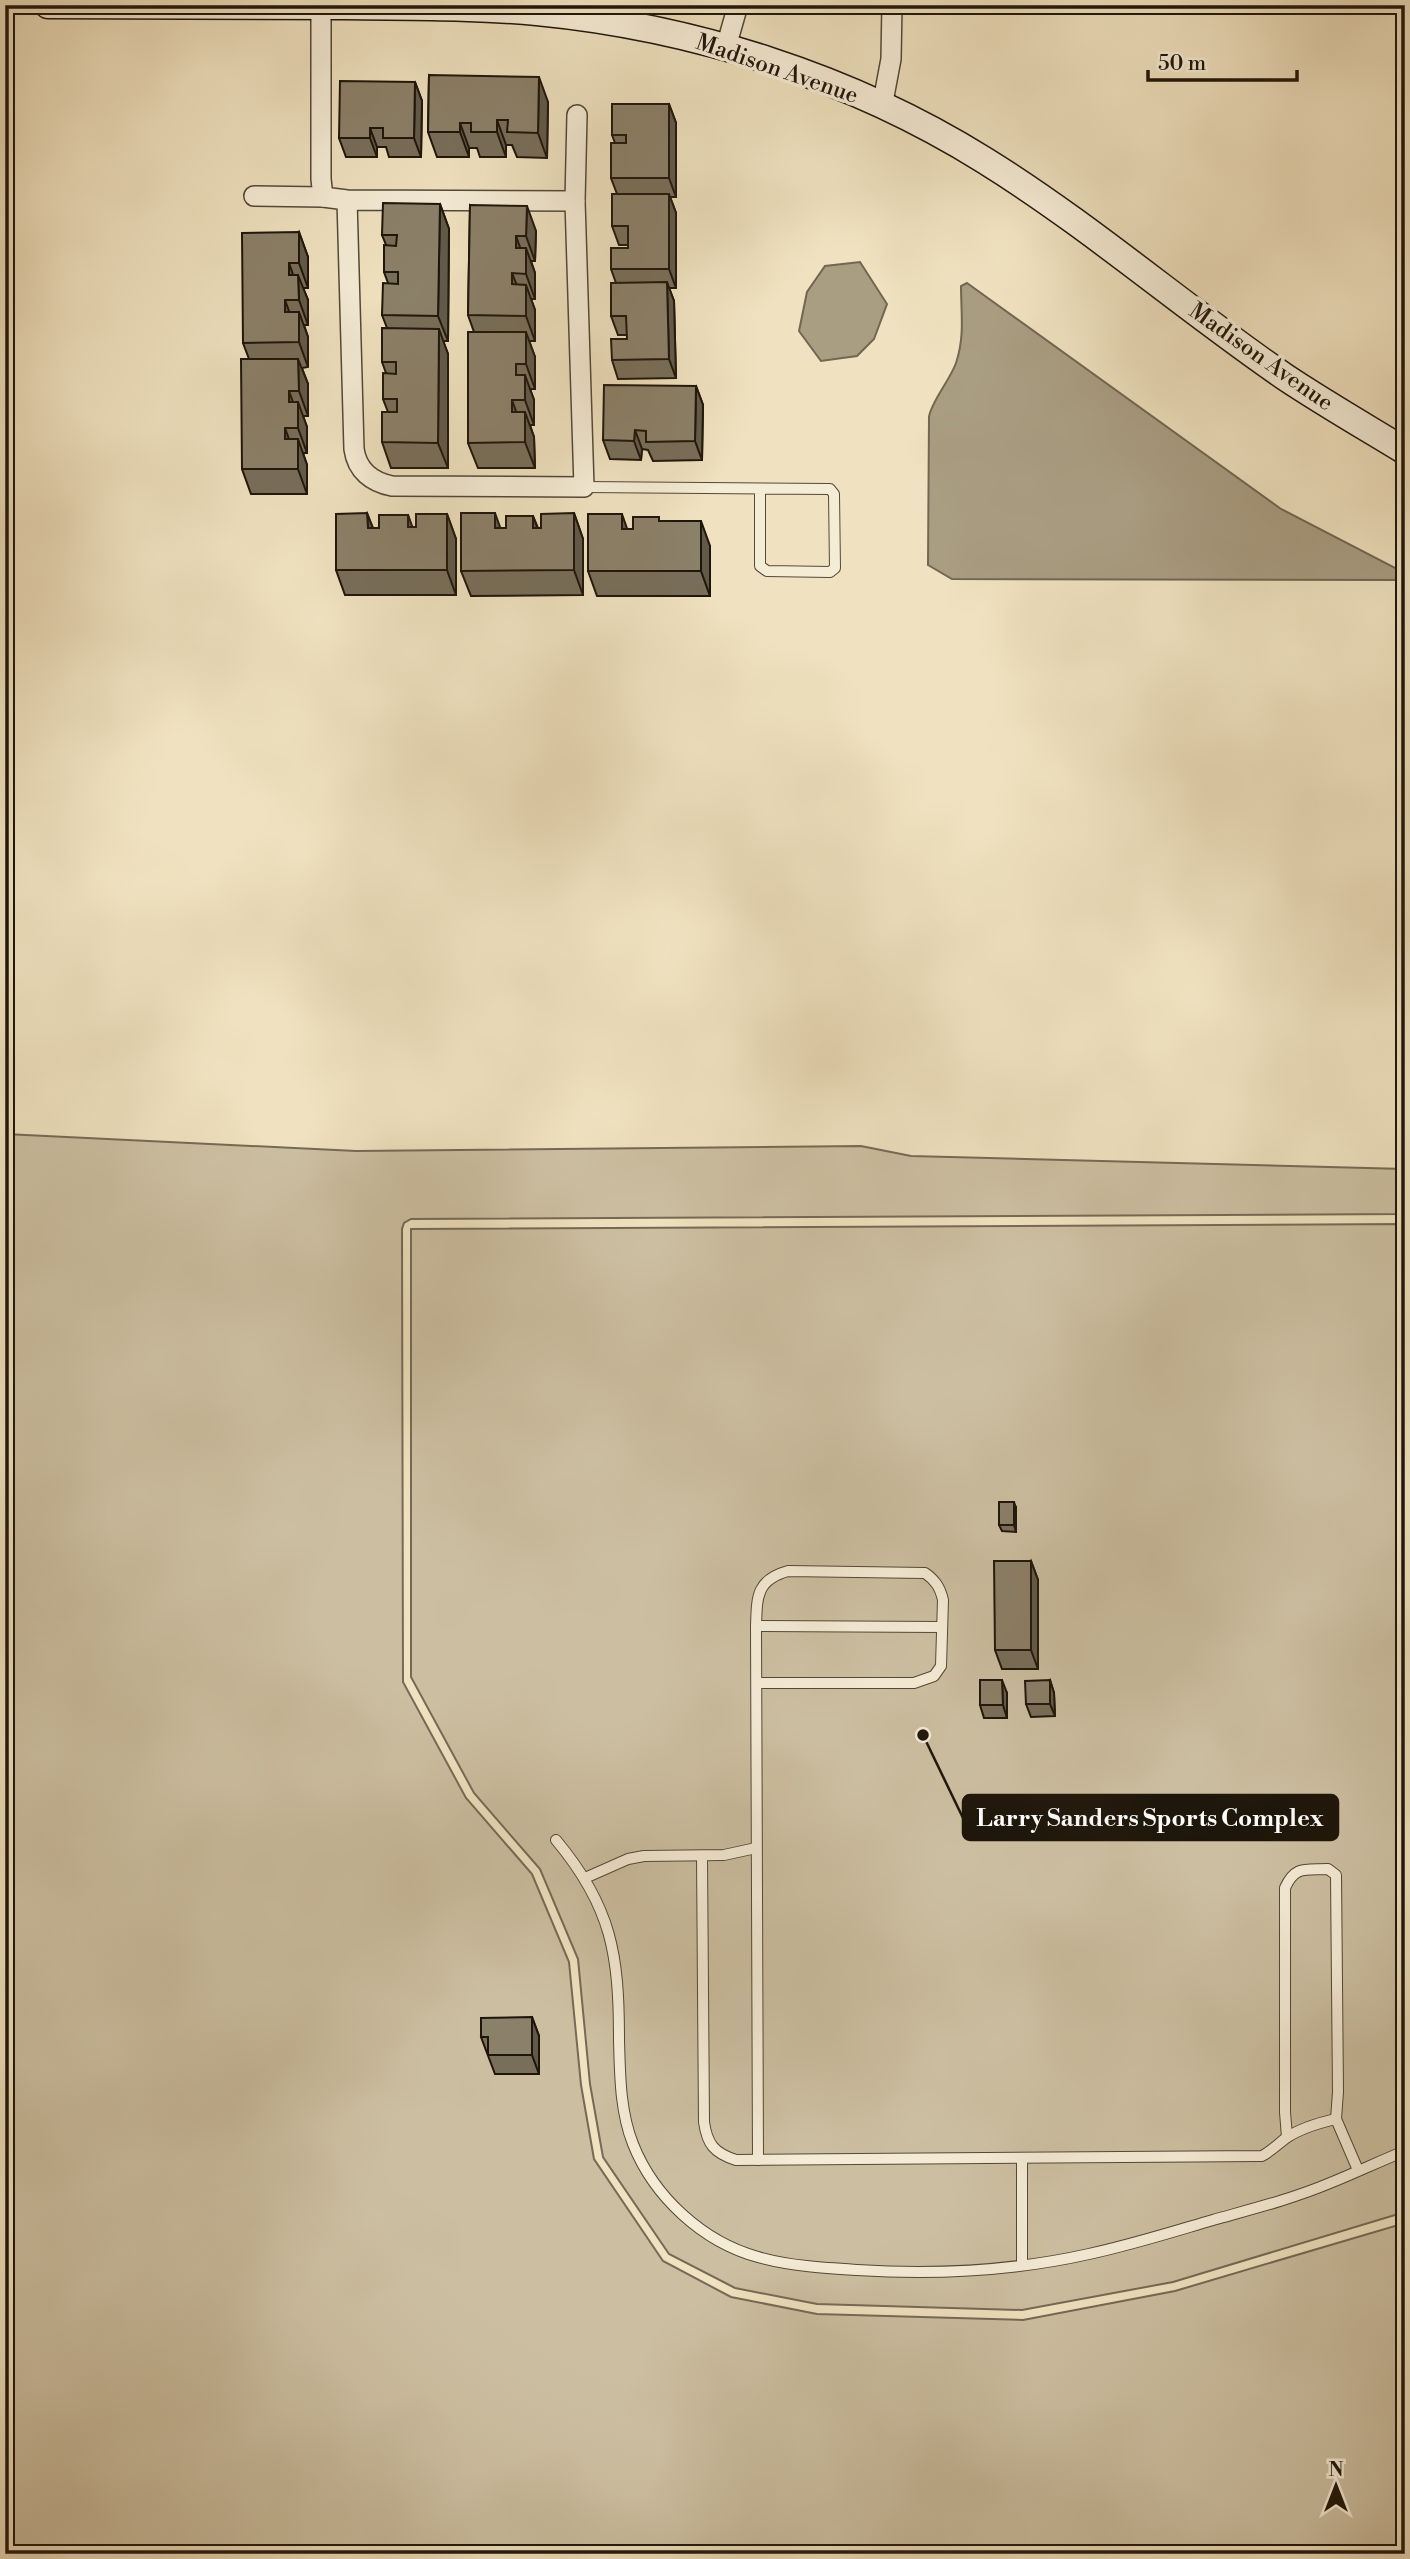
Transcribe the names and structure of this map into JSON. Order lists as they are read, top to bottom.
{
  "streets": {
    "main road": ["Madison Avenue"]
  },
  "places": ["Larry Sanders Sports Complex"],
  "scale_bar": "50 m",
  "north": "top"
}
